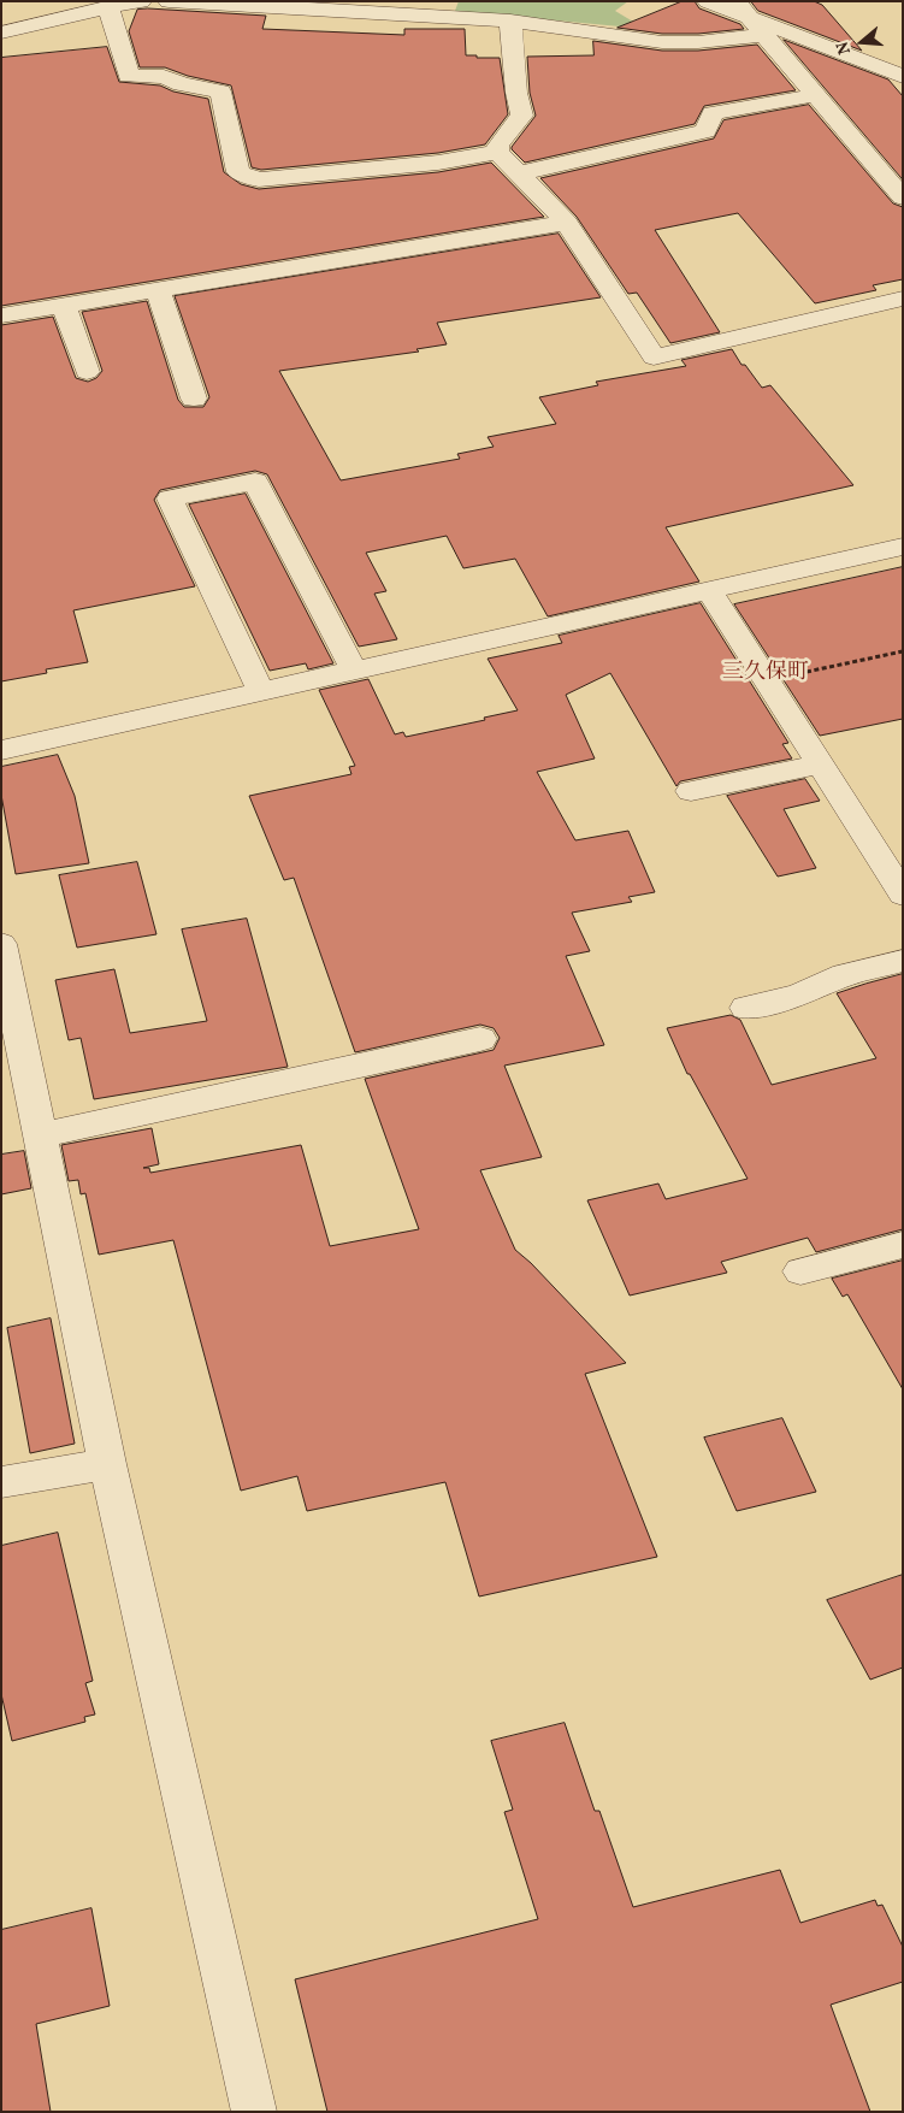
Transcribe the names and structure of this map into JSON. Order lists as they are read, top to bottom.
{
  "districts": ["三久保町"],
  "north": "left"
}
